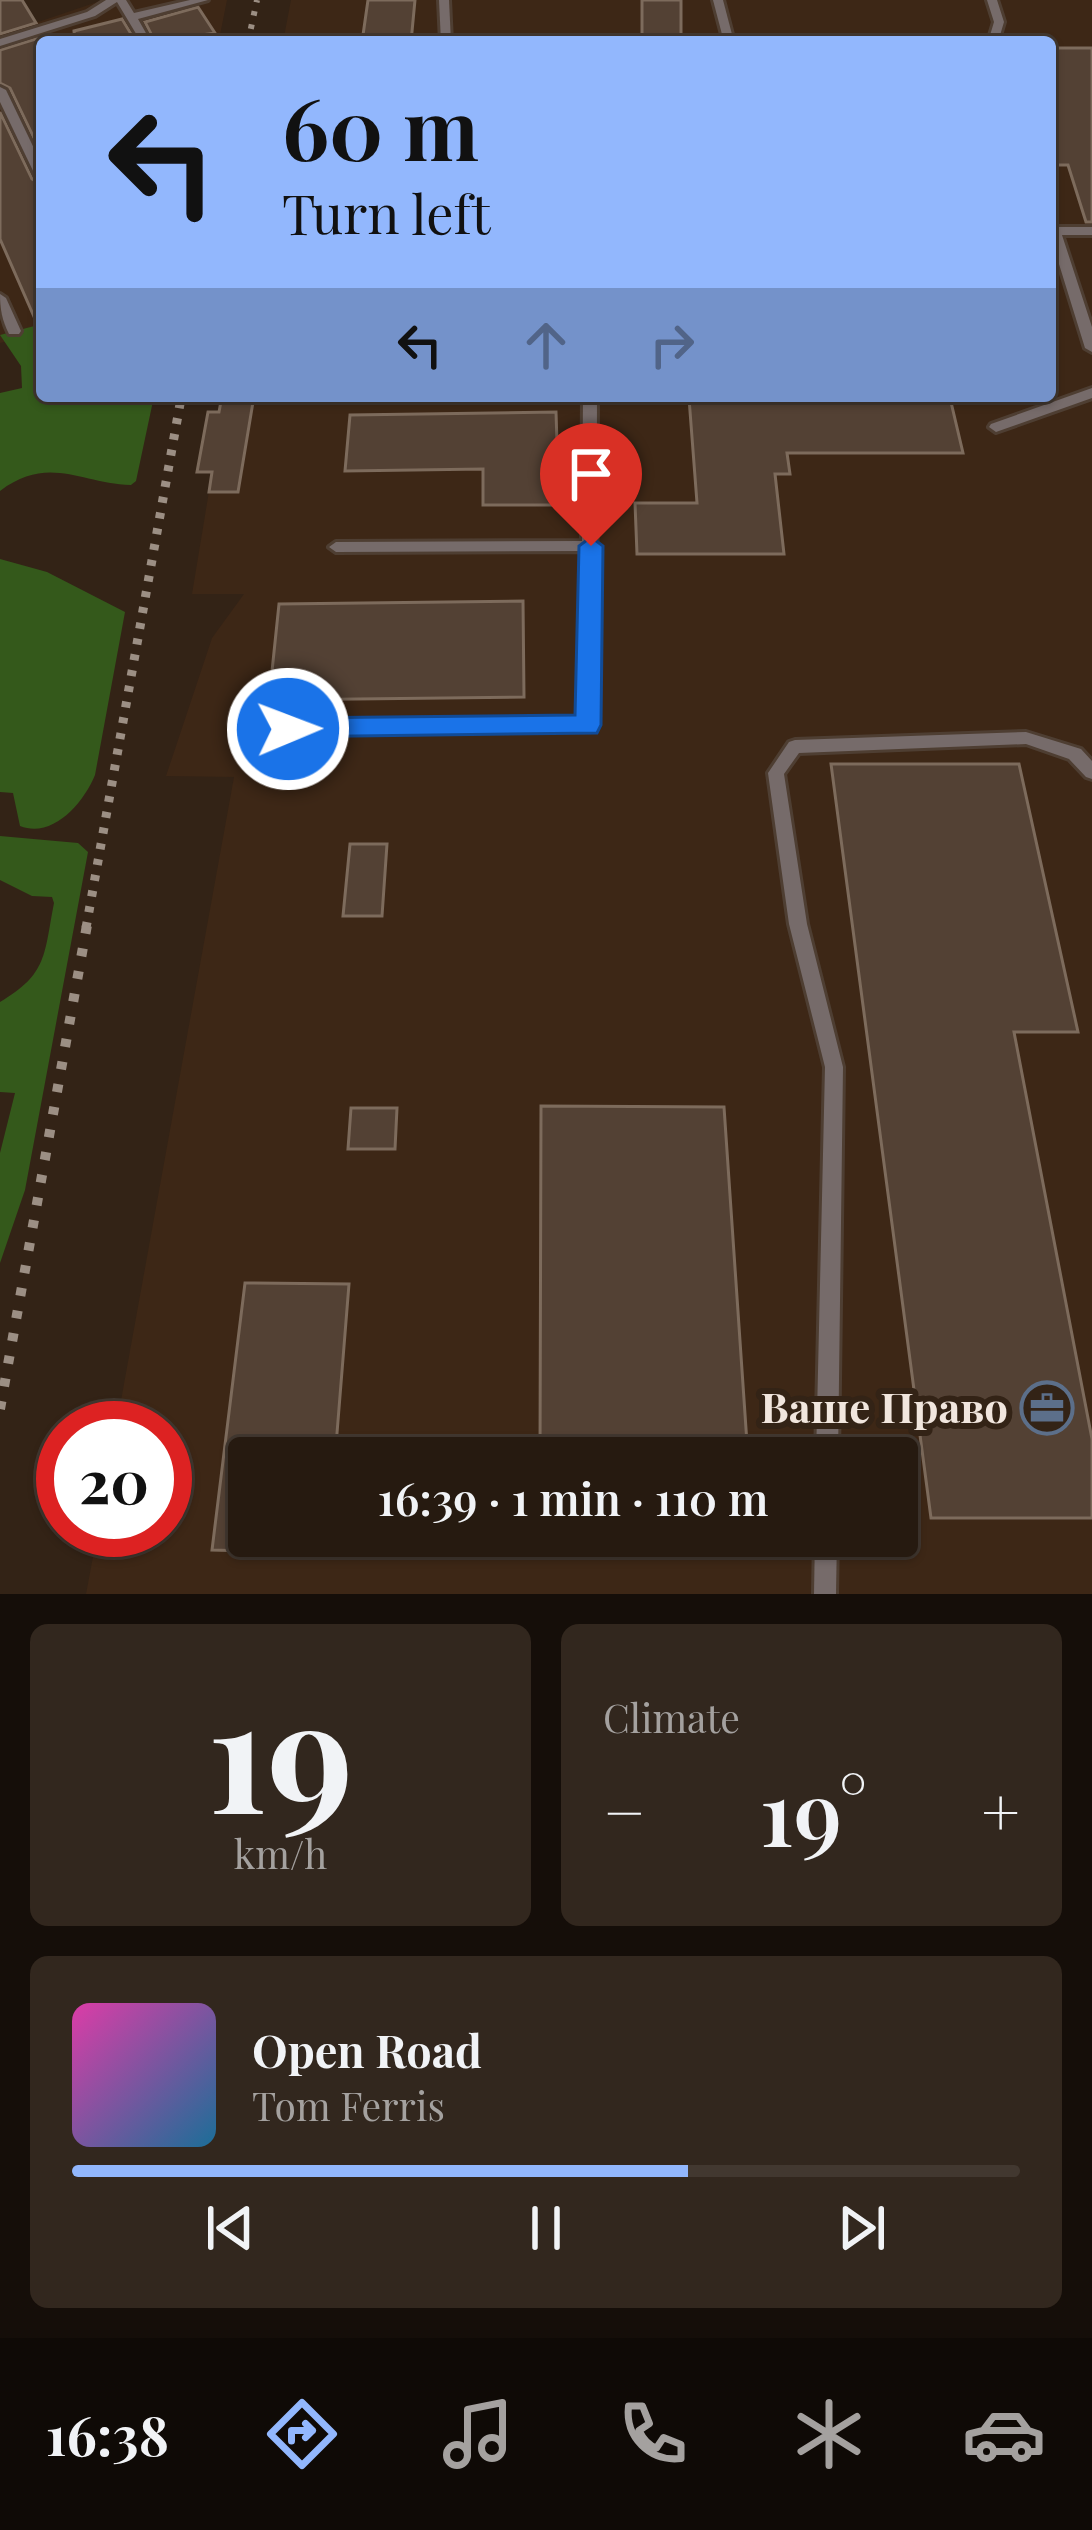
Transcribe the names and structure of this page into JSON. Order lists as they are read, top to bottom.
{
  "places": {
    "office": ["Ваше Право"]
  },
  "page": {
    "turn": ["60 m", "Turn left"],
    "limit": "20",
    "trip": "16:39 · 1 min · 110 m",
    "tile": [
      ["19", "km/h"],
      "Climate"
    ],
    "heat": ["−", "19°", "+"],
    "song": ["Open Road", "Tom Ferris"],
    "tabs": "16:38"
  }
}
